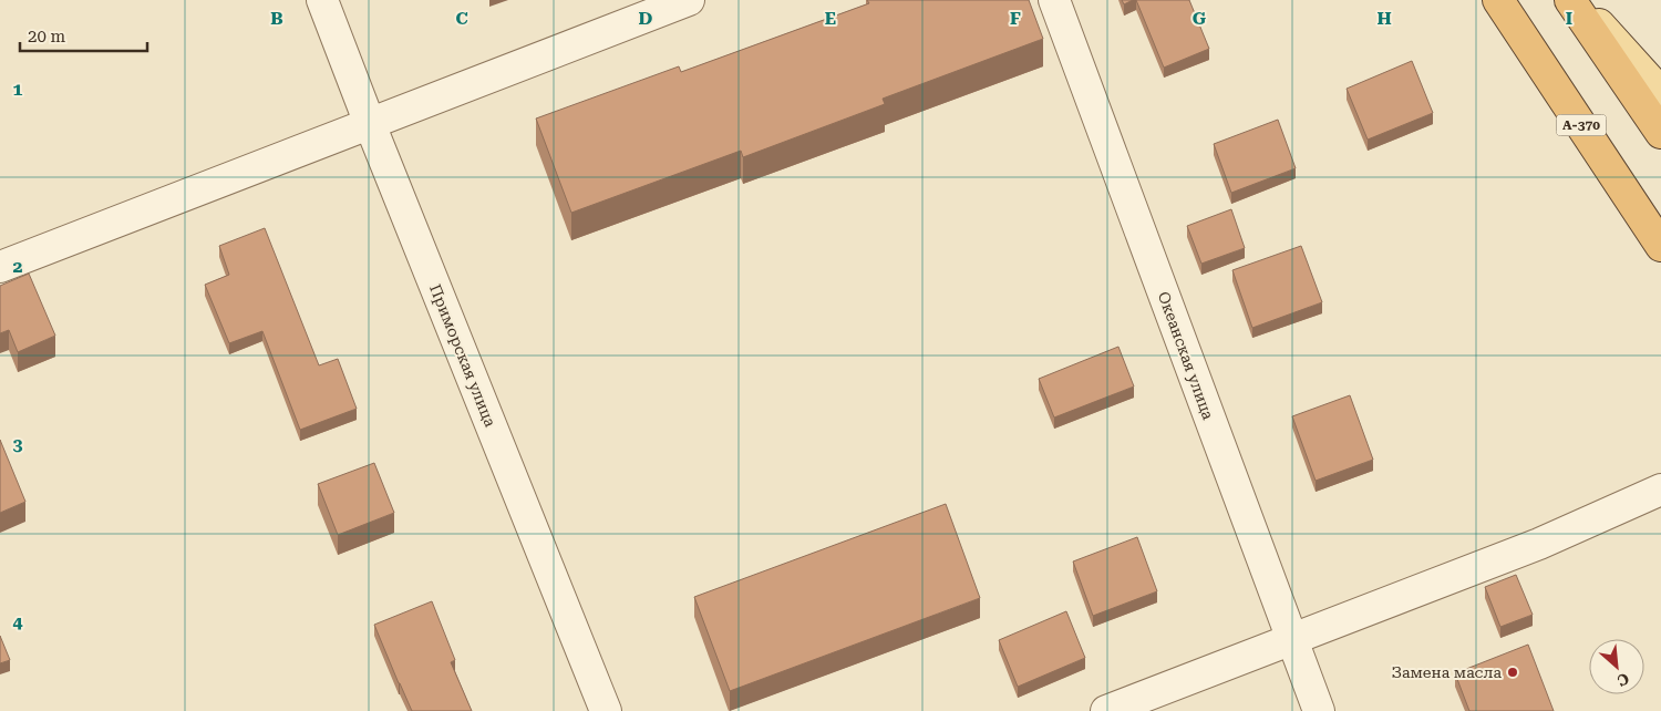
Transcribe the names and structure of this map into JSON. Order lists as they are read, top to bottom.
{
  "streets": {
    "highway": ["А-370"],
    "street": ["Приморская улица", "Океанская улица"]
  },
  "places": ["Замена масла"],
  "scale_bar": "20 m",
  "north": "bottom right",
  "grid": {
    "columns": [
      "B",
      "C",
      "D",
      "E",
      "F",
      "G",
      "H",
      "I"
    ],
    "rows": [
      "1",
      "2",
      "3",
      "4"
    ]
  }
}
